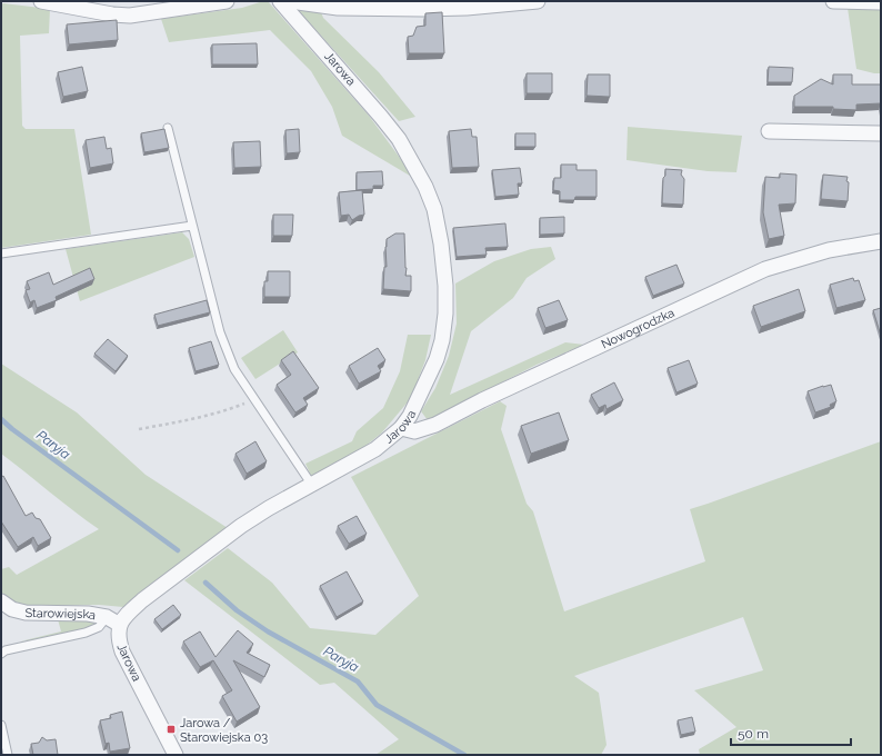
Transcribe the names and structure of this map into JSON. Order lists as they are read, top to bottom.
{
  "streets": {
    "street": ["Jarowa", "Nowogrodzka", "Starowiejska"]
  },
  "crossings": [
    ["Jarowa", "Nowogrodzka"],
    ["Jarowa", "Starowiejska"]
  ],
  "water": ["Paryja"],
  "places": {
    "transit": ["Jarowa / Starowiejska 03"]
  },
  "scale_bar": "50 m"
}
